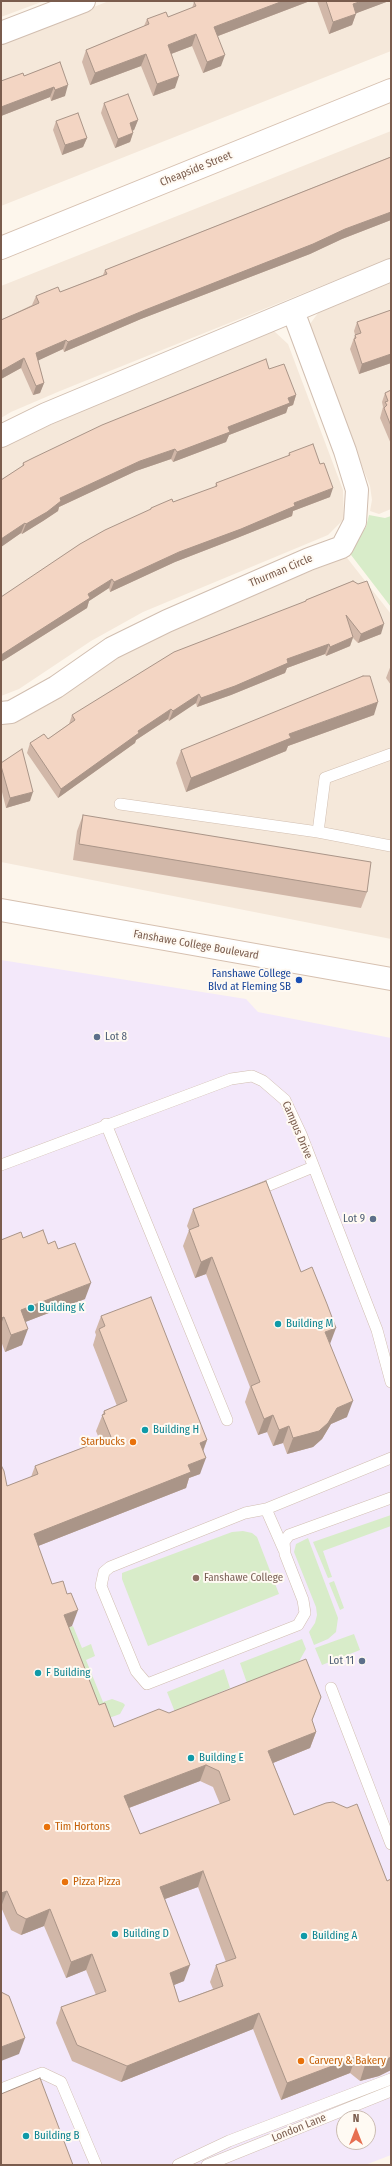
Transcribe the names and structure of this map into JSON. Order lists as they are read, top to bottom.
{
  "streets": {
    "street": ["Cheapside Street", "Thurman Circle", "Fanshawe College Boulevard"],
    "lane": ["Campus Drive", "London Lane"]
  },
  "places": [
    "Fanshawe College Blvd at Fleming SB",
    "Lot 8",
    "Lot 9",
    "Building K",
    "Building M",
    "Building H",
    "Starbucks",
    "Fanshawe College",
    "Lot 11",
    "F Building",
    "Building E",
    "Tim Hortons",
    "Pizza Pizza",
    "Building D",
    "Building A",
    "Carvery & Bakery",
    "Building B"
  ],
  "north": "top"
}
